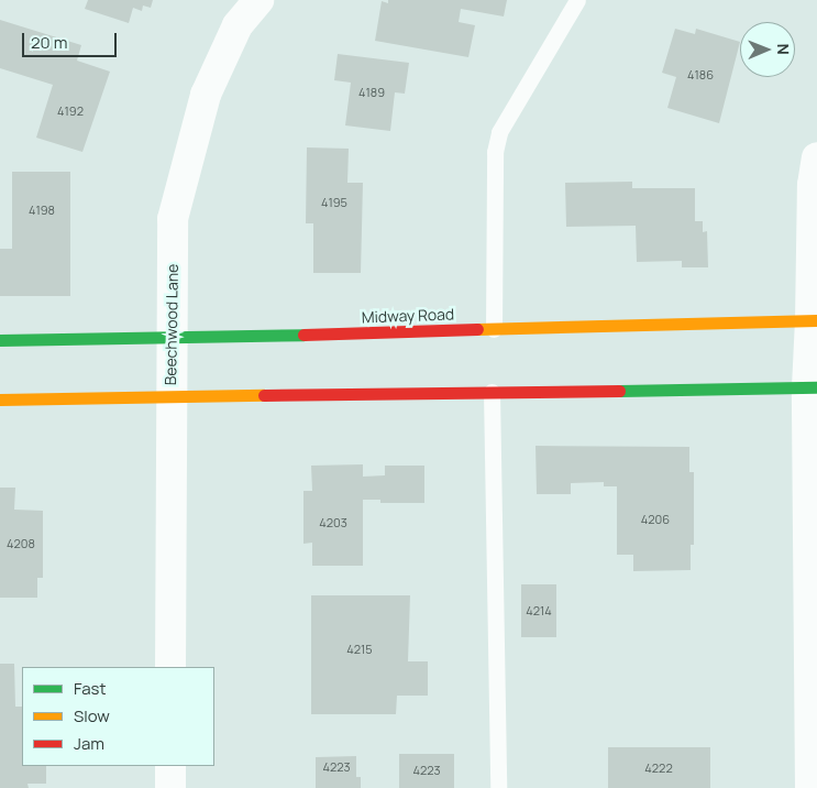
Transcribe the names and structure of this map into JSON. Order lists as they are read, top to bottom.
{
  "streets": {
    "main road": ["Midway Road"],
    "street": ["Beechwood Lane"]
  },
  "crossings": [
    ["Midway Road", "Beechwood Lane"]
  ],
  "house_numbers": [
    "4186",
    "4189",
    "4192",
    "4195",
    "4198",
    "4206",
    "4203",
    "4208",
    "4214",
    "4215",
    "4223",
    "4222",
    "4223"
  ],
  "legend": ["Fast", "Slow", "Jam"],
  "scale_bar": "20 m",
  "north": "right"
}
